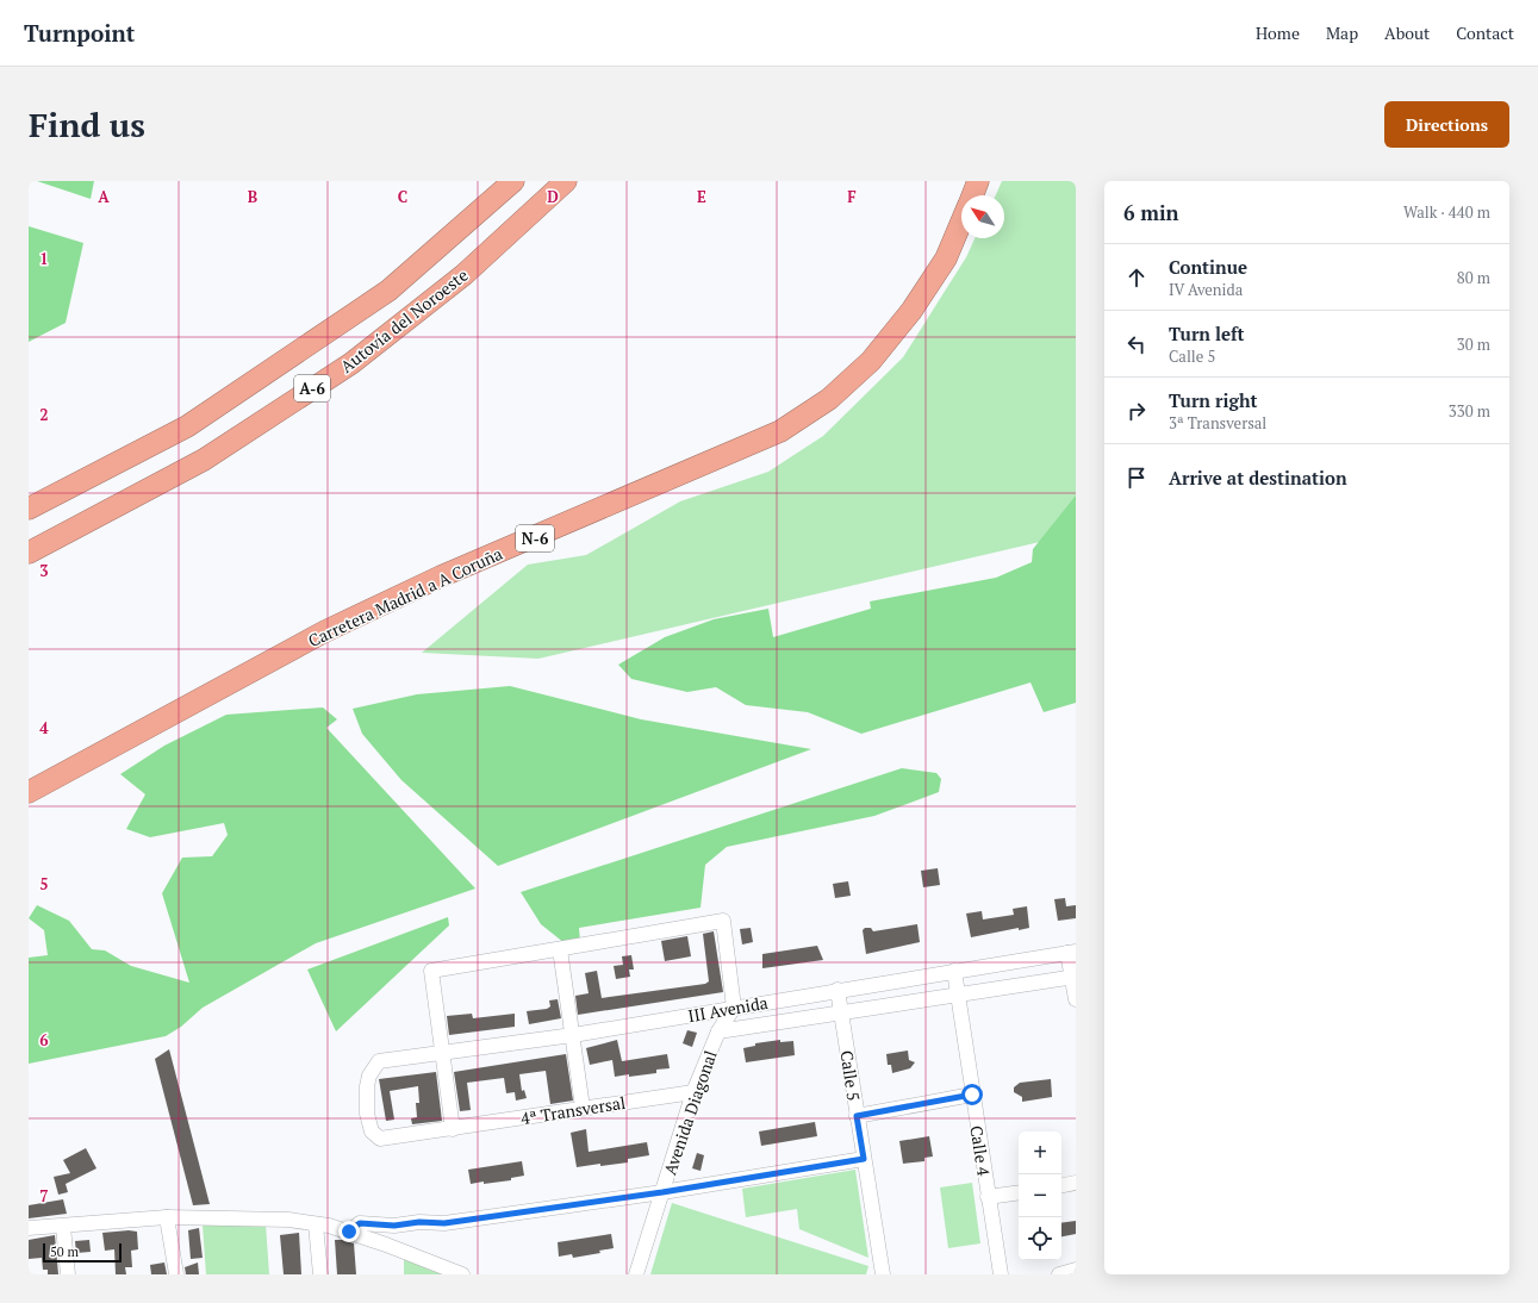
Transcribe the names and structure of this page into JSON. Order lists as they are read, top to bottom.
{
  "streets": {
    "highway": [
      "Autovía del Noroeste",
      "A-6",
      "N-6",
      "Carretera Madrid a A Coruña"
    ],
    "street": [
      "III Avenida",
      "Calle 5",
      "4ª Transversal",
      "Avenida Diagonal",
      "Calle 4"
    ]
  },
  "crossings": [
    ["III Avenida", "Calle 5"],
    ["III Avenida", "4ª Transversal"],
    ["III Avenida", "Avenida Diagonal"],
    ["III Avenida", "Calle 4"],
    ["4ª Transversal", "Avenida Diagonal"]
  ],
  "scale_bar": "50 m",
  "north": "top left",
  "page": {
    "header": "Turnpoint",
    "nav": [
      "Home",
      "Map",
      "About",
      "Contact"
    ],
    "buttons": "Directions",
    "title": "Find us",
    "heading": ["6 min", "Walk · 440 m"],
    "list": [
      ["Continue", "IV Avenida", "80 m"],
      ["Turn left", "Calle 5", "30 m"],
      ["Turn right", "3ª Transversal", "330 m"],
      "Arrive at destination"
    ],
    "map_buttons": ["+", "−"],
    "scale": "50 m"
  },
  "grid": {
    "columns": [
      "A",
      "B",
      "C",
      "D",
      "E",
      "F"
    ],
    "rows": [
      "1",
      "2",
      "3",
      "4",
      "5",
      "6",
      "7"
    ]
  }
}
